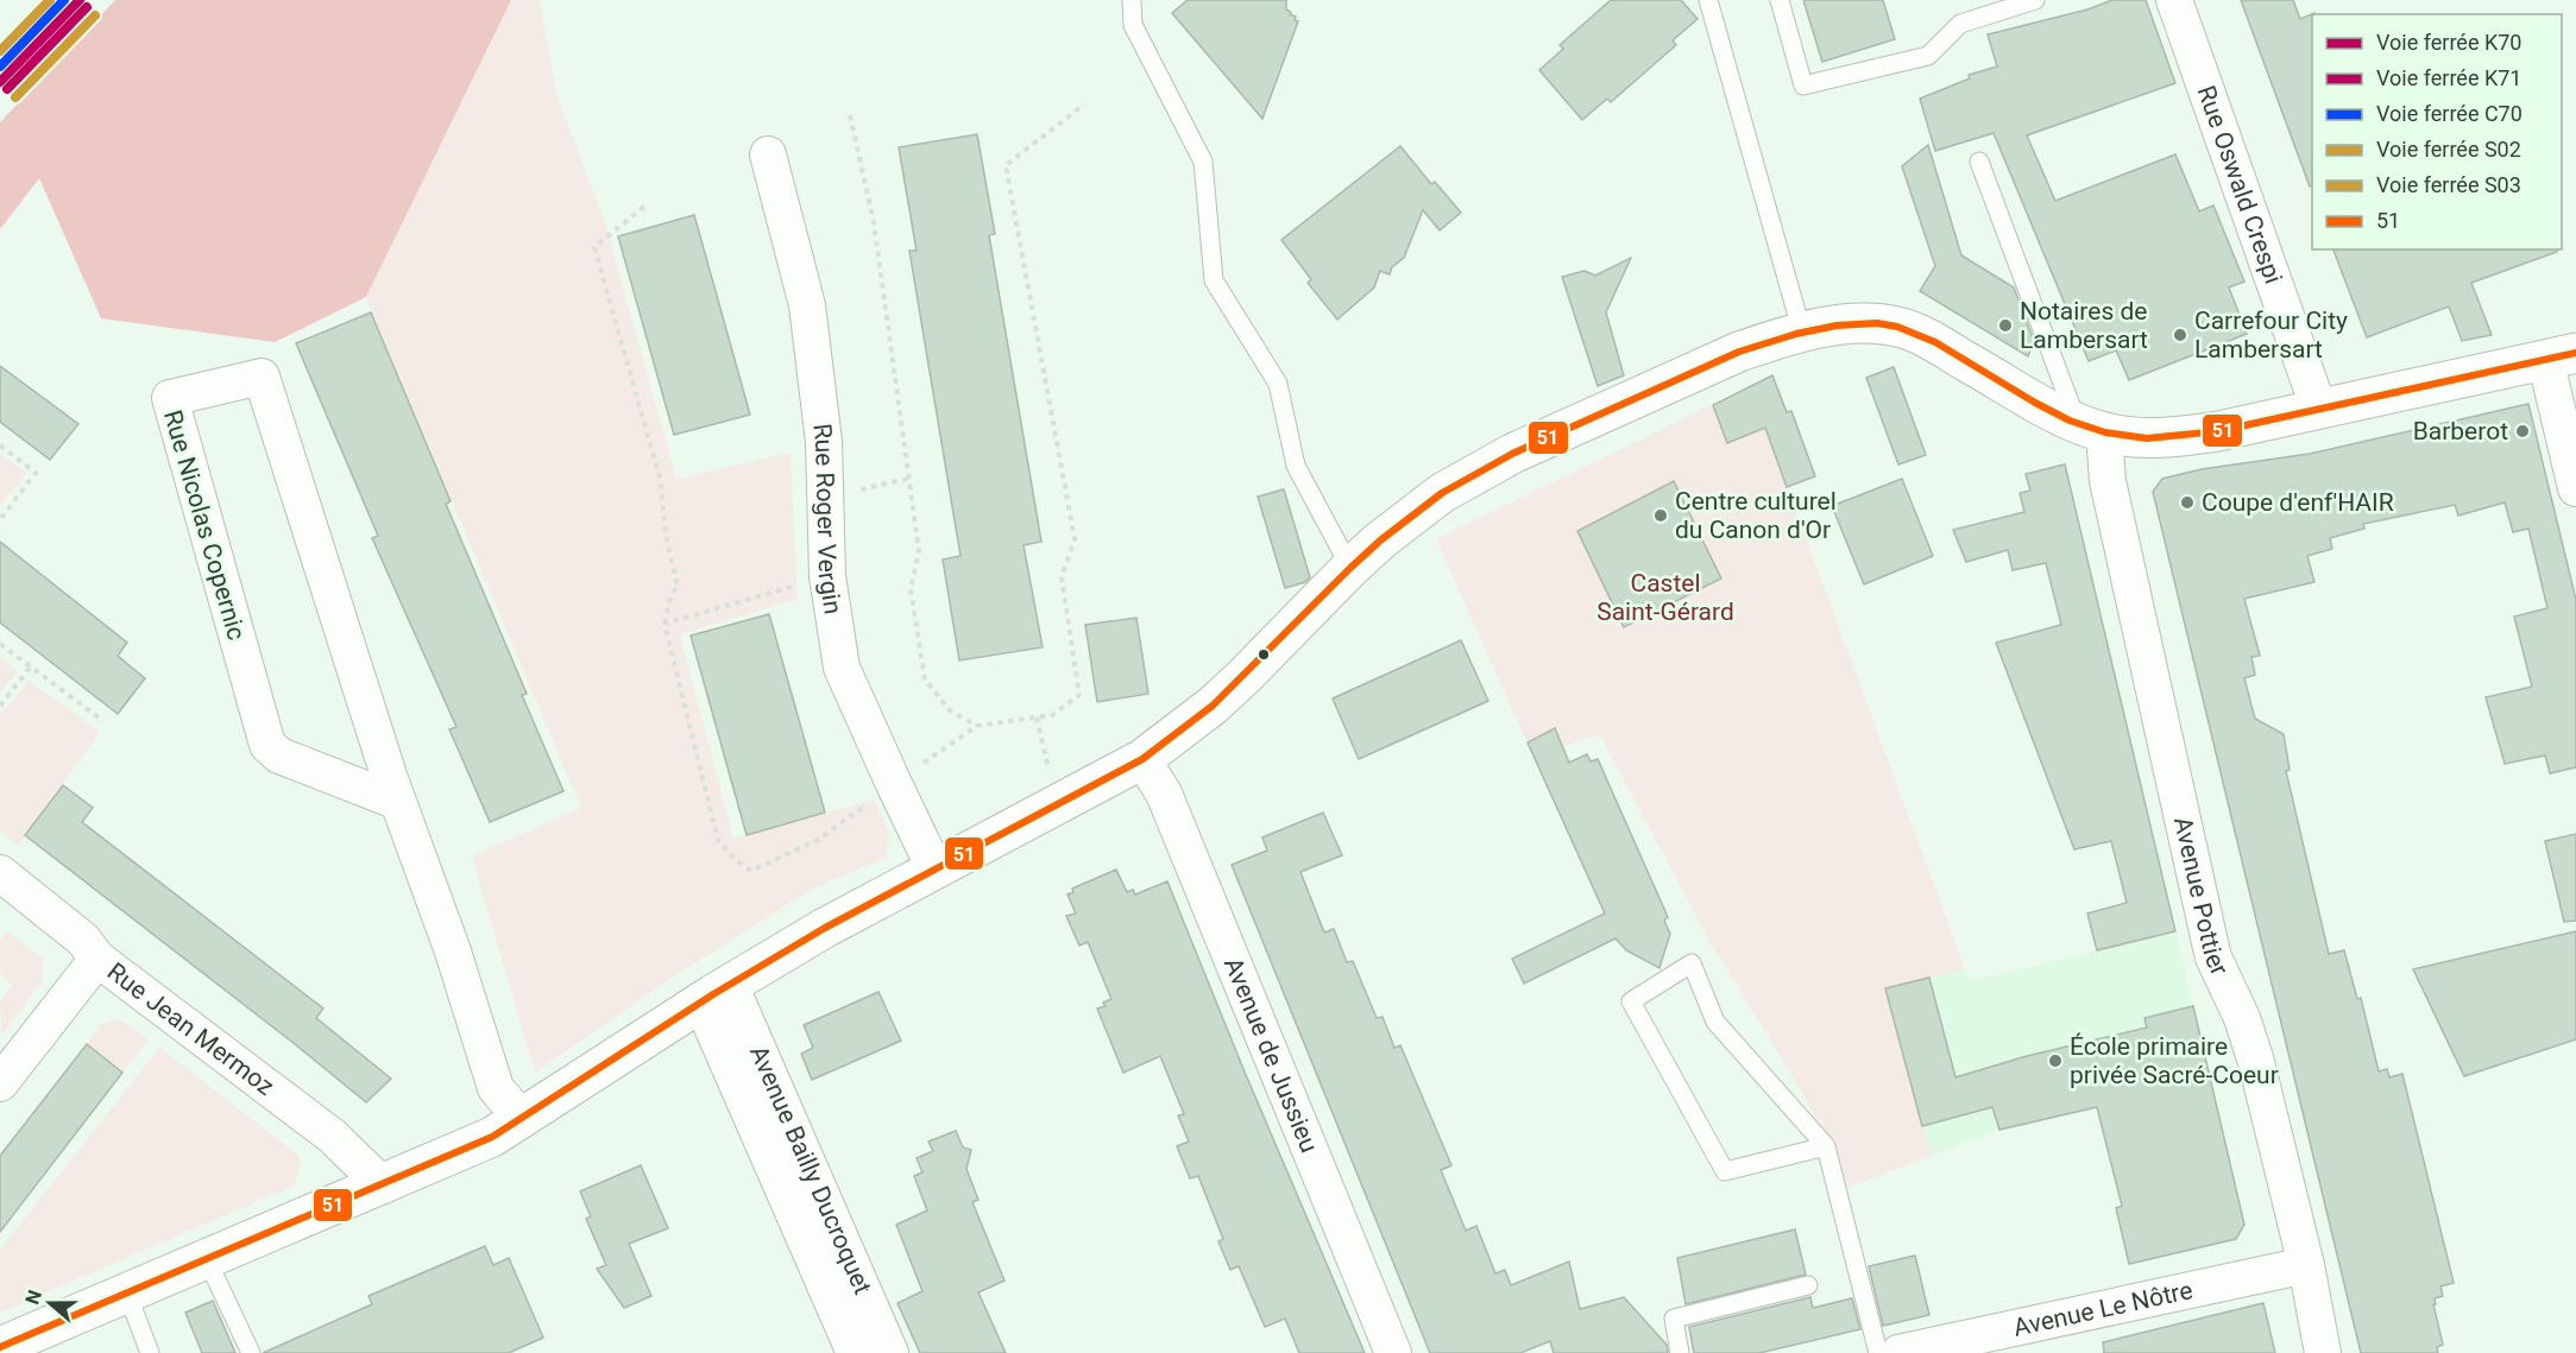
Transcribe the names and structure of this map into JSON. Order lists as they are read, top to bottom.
{
  "streets": {
    "street": [
      "Rue Oswald Crespi",
      "Rue Roger Vergin",
      "Rue Nicolas Copernic",
      "Avenue Pottier",
      "Rue Jean Mermoz",
      "Avenue de Jussieu",
      "Avenue Bailly Ducroquet",
      "Avenue Le Nôtre"
    ]
  },
  "crossings": [
    ["Avenue Pottier", "Avenue Le Nôtre"]
  ],
  "parks": ["Castel Saint-Gérard"],
  "places": [
    "Notaires de Lambersart",
    "Carrefour City Lambersart",
    "Barberot",
    "Coupe d'enf'HAIR",
    "Centre culturel du Canon d'Or",
    "École primaire privée Sacré-Coeur"
  ],
  "lines": [
    "rail line K70",
    "rail line C70",
    "rail line S03",
    "rail line K71",
    "rail line S02",
    "transit line 51"
  ],
  "legend": [
    "Voie ferrée K70",
    "Voie ferrée K71",
    "Voie ferrée C70",
    "Voie ferrée S02",
    "Voie ferrée S03",
    "51"
  ],
  "north": "left"
}
